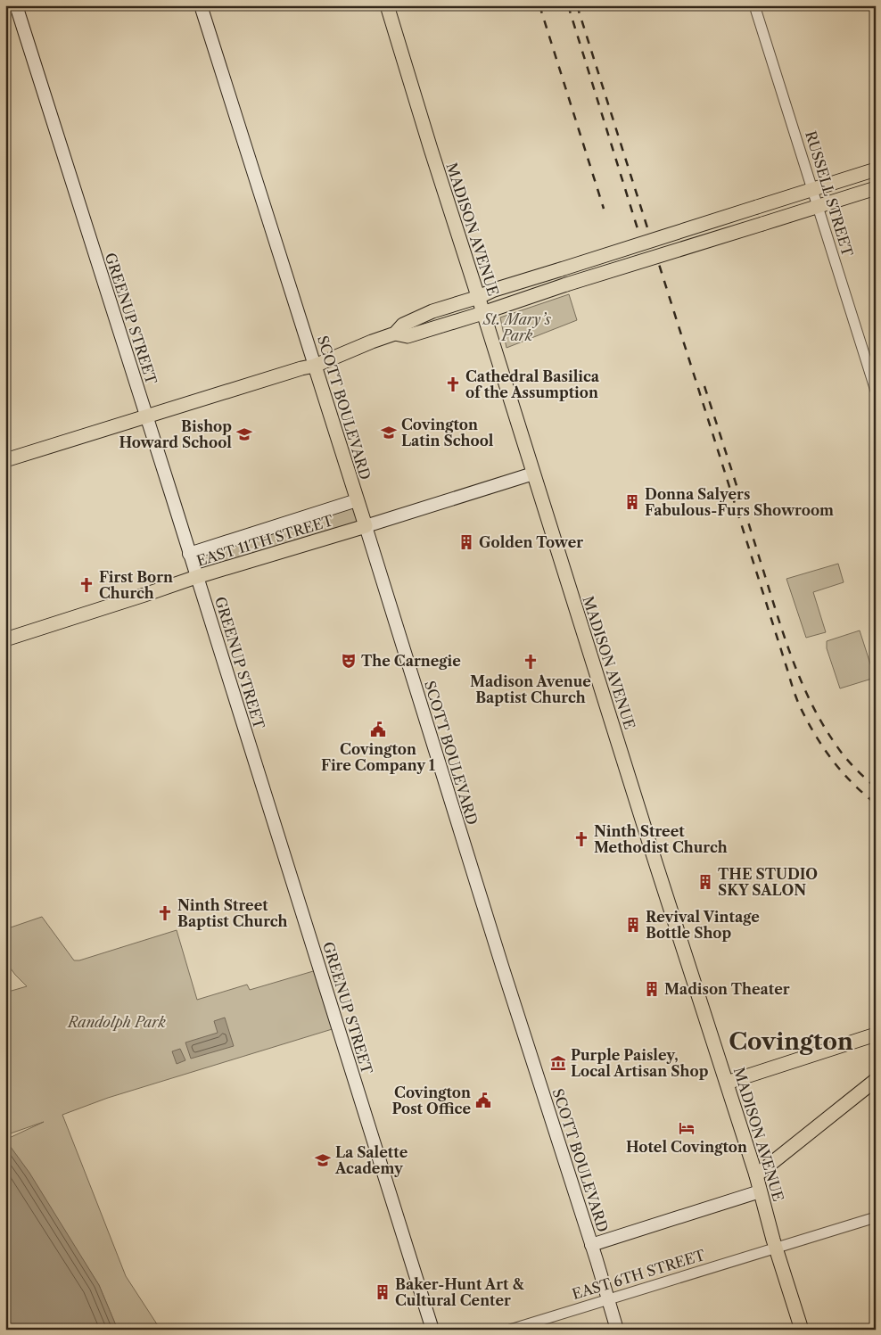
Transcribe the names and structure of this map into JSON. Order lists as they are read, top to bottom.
{
  "streets": {
    "main road": [
      "MADISON AVENUE",
      "GREENUP STREET",
      "SCOTT BOULEVARD",
      "EAST 11TH STREET"
    ],
    "street": ["RUSSELL STREET", "EAST 6TH STREET"]
  },
  "crossings": [
    ["MADISON AVENUE", "EAST 11TH STREET"],
    ["MADISON AVENUE", "EAST 6TH STREET"],
    ["GREENUP STREET", "EAST 11TH STREET"],
    ["SCOTT BOULEVARD", "EAST 11TH STREET"],
    ["SCOTT BOULEVARD", "EAST 6TH STREET"]
  ],
  "districts": ["Covington"],
  "parks": ["St. Mary’s Park", "Randolph Park"],
  "places": {
    "church": [
      "Cathedral Basilica of the Assumption",
      "First Born Church",
      "Madison Avenue Baptist Church",
      "Ninth Street Methodist Church",
      "Ninth Street Baptist Church"
    ],
    "school or university": ["Covington Latin School", "Bishop Howard School", "La Salette Academy"],
    "building": [
      "Donna Salyers Fabulous-Furs Showroom",
      "Golden Tower",
      "THE STUDIO SKY SALON",
      "Revival Vintage Bottle Shop",
      "Madison Theater",
      "Baker-Hunt Art & Cultural Center"
    ],
    "theatre": ["The Carnegie"],
    "public building": ["Covington Fire Company 1", "Covington Post Office"],
    "museum": ["Purple Paisley, Local Artisan Shop"],
    "hotel": ["Hotel Covington"]
  }
}
